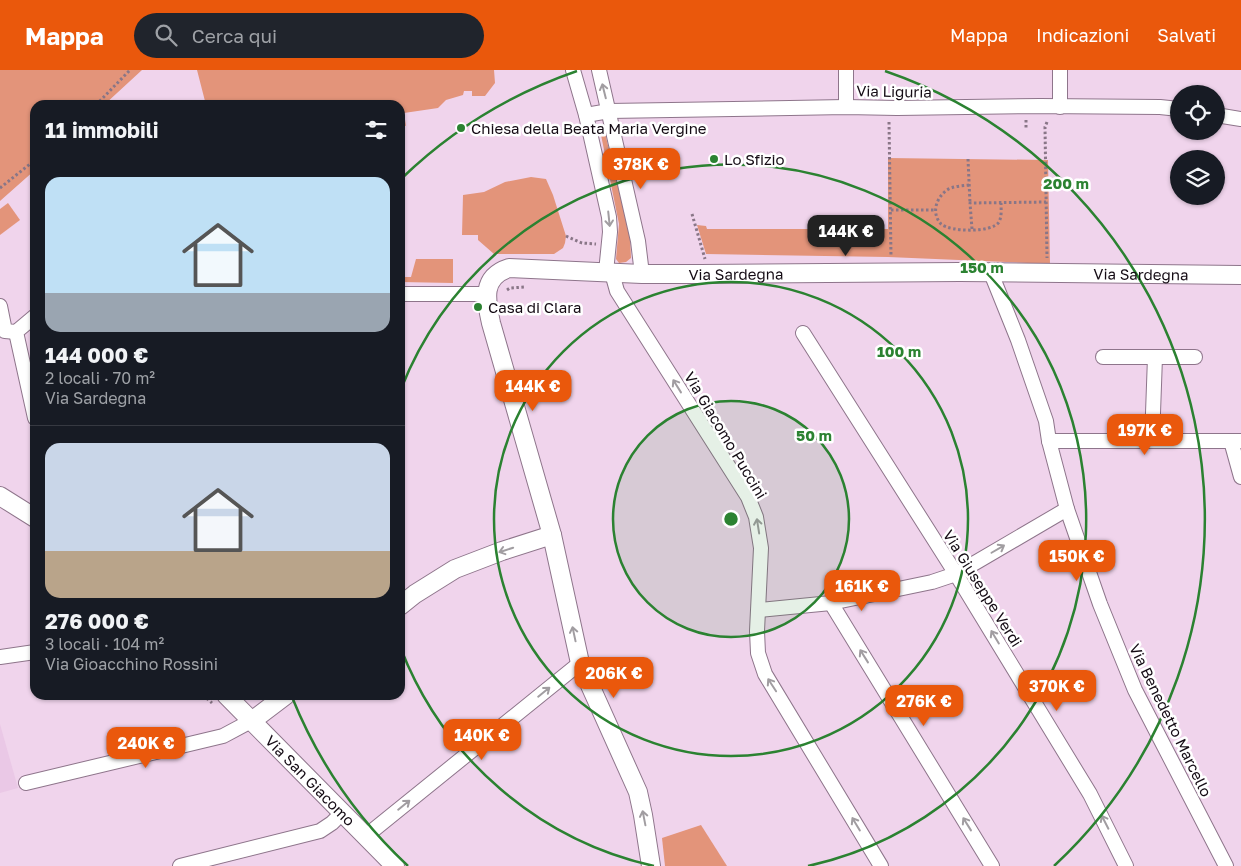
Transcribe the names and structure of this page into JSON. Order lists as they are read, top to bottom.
{
  "streets": {
    "street": [
      "Via Liguria",
      "Via Sardegna",
      "Via Giacomo Puccini",
      "Via Giuseppe Verdi",
      "Via Benedetto Marcello",
      "Via San Giacomo"
    ]
  },
  "crossings": [
    ["Via Sardegna", "Via Giacomo Puccini"],
    ["Via Sardegna", "Via Benedetto Marcello"]
  ],
  "places": ["Chiesa della Beata Maria Vergine", "Lo Sfizio", "Casa di Clara"],
  "page": {
    "header": "Mappa",
    "search": "Cerca qui",
    "nav": ["Mappa", "Indicazioni", "Salvati"],
    "heading": "11 immobili",
    "price": [
      "378K €",
      "144K €",
      "144K €",
      "197K €",
      "150K €",
      "161K €",
      "206K €",
      "370K €",
      "276K €",
      "140K €",
      "240K €"
    ],
    "list": [
      {
        "name": "144 000 €",
        "note": "2 locali · 70 m² · Via Sardegna"
      },
      {
        "name": "276 000 €",
        "note": "3 locali · 104 m² · Via Gioacchino Rossini"
      }
    ]
  },
  "rings": [
    "200 m",
    "150 m",
    "100 m",
    "50 m"
  ]
}
